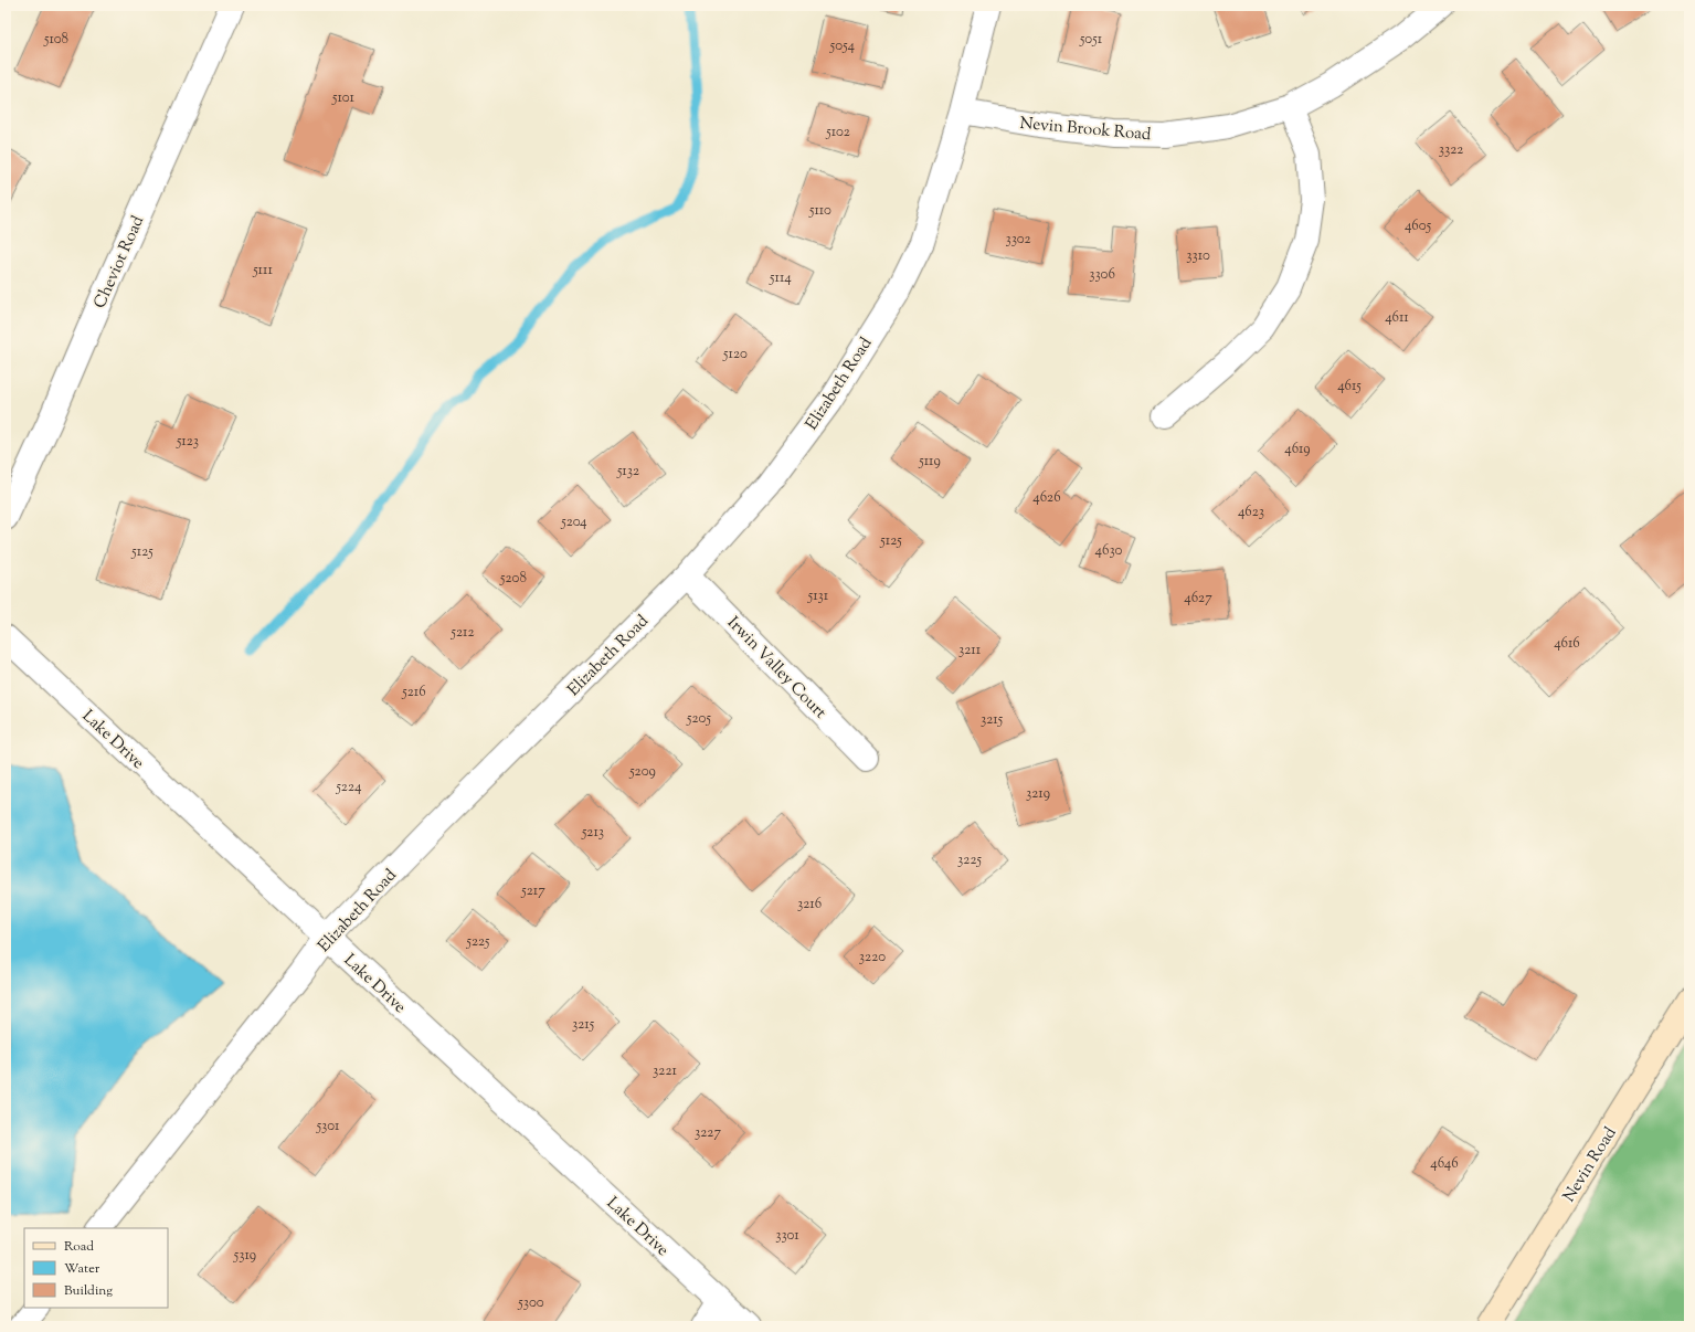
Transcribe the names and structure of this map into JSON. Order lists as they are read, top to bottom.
{
  "streets": {
    "main road": ["Nevin Road"],
    "street": [
      "Nevin Brook Road",
      "Cheviot Road",
      "Elizabeth Road",
      "Irwin Valley Court",
      "Lake Drive"
    ]
  },
  "crossings": [
    ["Nevin Brook Road", "Elizabeth Road"],
    ["Elizabeth Road", "Irwin Valley Court"],
    ["Elizabeth Road", "Lake Drive"]
  ],
  "house_numbers": [
    "5108",
    "5051",
    "5054",
    "5101",
    "5102",
    "3322",
    "5110",
    "4605",
    "3302",
    "3310",
    "5111",
    "3306",
    "5114",
    "4611",
    "5120",
    "4615",
    "5123",
    "4619",
    "5119",
    "5132",
    "4626",
    "4623",
    "5204",
    "5125",
    "4630",
    "5125",
    "5208",
    "5131",
    "4627",
    "5212",
    "4616",
    "3211",
    "5216",
    "5205",
    "3215",
    "5209",
    "5224",
    "3219",
    "5213",
    "3225",
    "5217",
    "3216",
    "5225",
    "3220",
    "3215",
    "3221",
    "5301",
    "3227",
    "4646",
    "3301",
    "5319",
    "5300"
  ],
  "legend": ["Road", "Water", "Building"]
}
